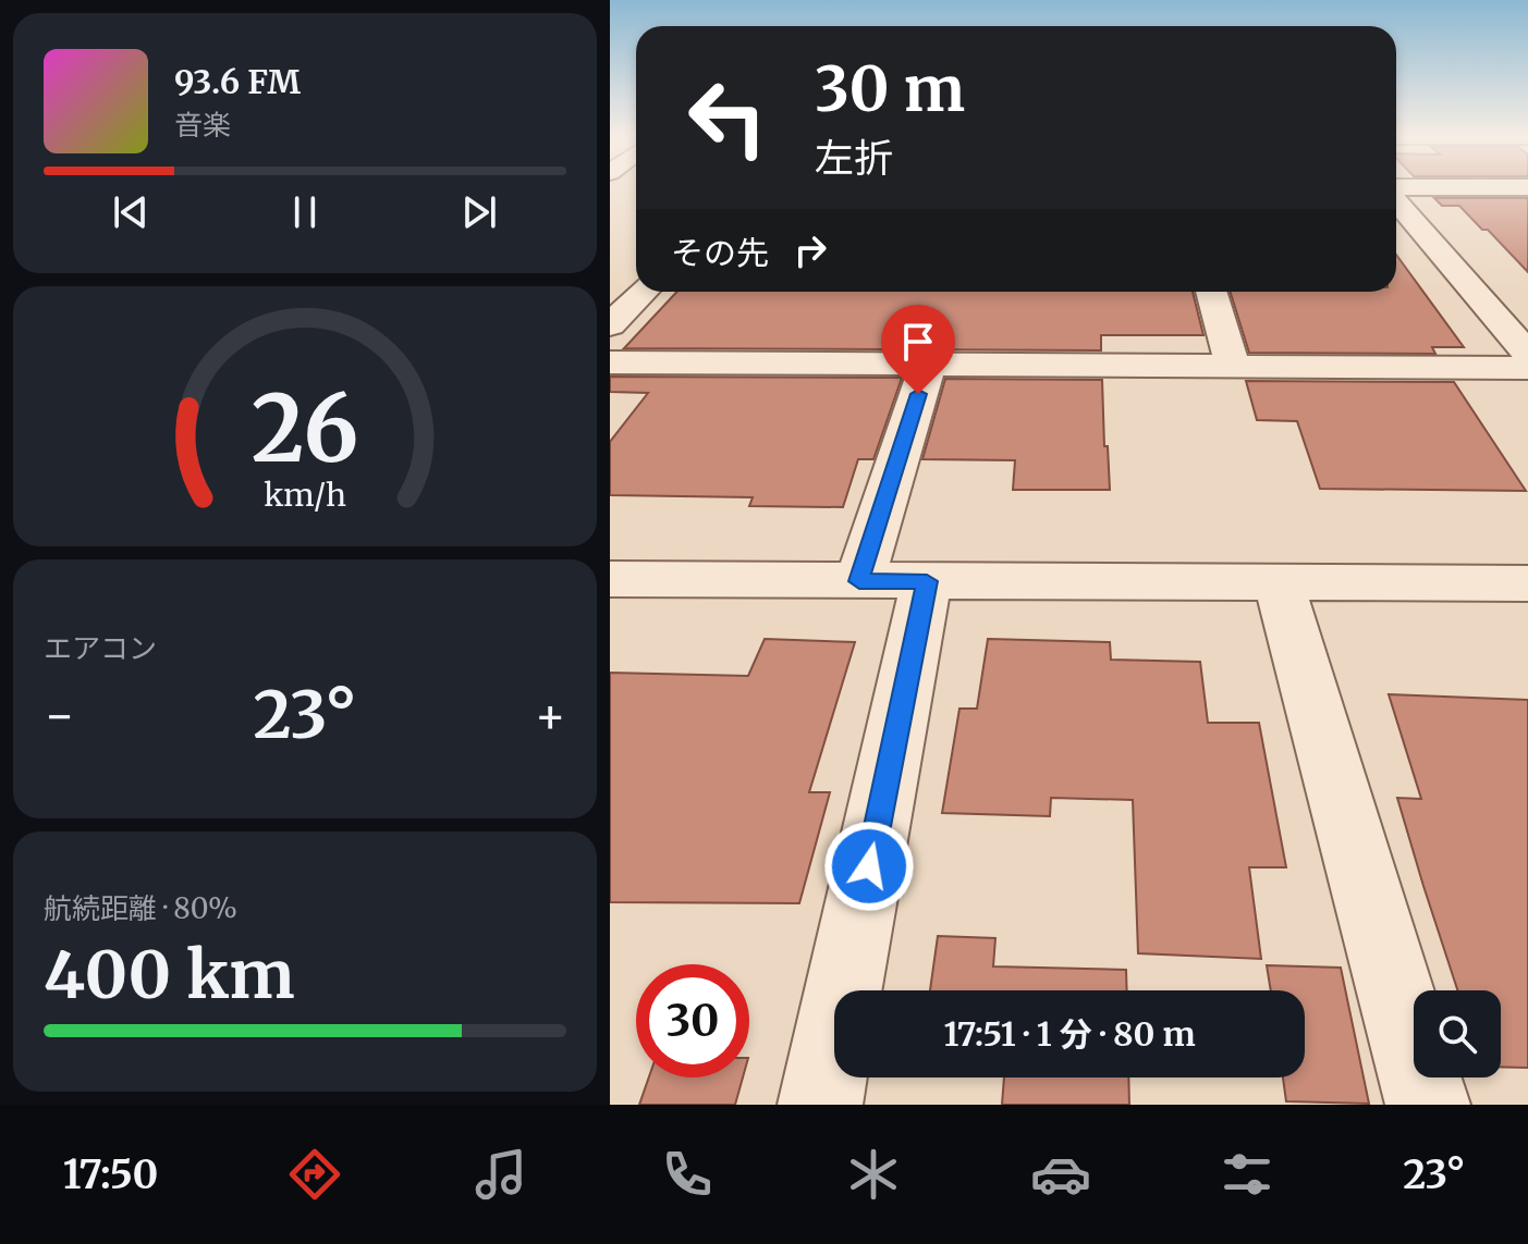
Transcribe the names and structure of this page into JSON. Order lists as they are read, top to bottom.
{
  "page": {
    "turn": ["30 m", "左折"],
    "song": ["93.6 FM", "音楽"],
    "then": "その先",
    "tile": [
      "エアコン",
      ["航続距離 · 80%", "400 km"]
    ],
    "heat": ["−", "23°", "+"],
    "limit": "30",
    "trip": "17:51 · 1 分 · 80 m",
    "tabs": ["17:50", "23°"],
    "gauge": ["26", "km/h"]
  }
}
